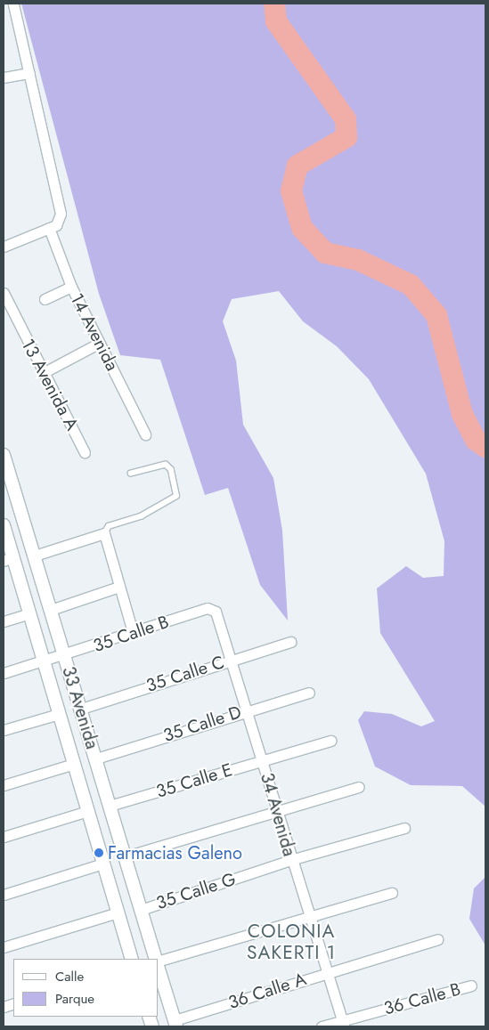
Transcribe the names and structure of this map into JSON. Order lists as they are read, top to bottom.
{
  "streets": {
    "street": [
      "14 Avenida",
      "13 Avenida A",
      "35 Calle B",
      "35 Calle C",
      "33 Avenida",
      "35 Calle D",
      "35 Calle E",
      "34 Avenida",
      "35 Calle G",
      "36 Calle A",
      "36 Calle B"
    ]
  },
  "crossings": [
    ["35 Calle B", "33 Avenida"],
    ["35 Calle B", "34 Avenida"],
    ["35 Calle C", "33 Avenida"],
    ["35 Calle C", "34 Avenida"],
    ["33 Avenida", "35 Calle D"],
    ["33 Avenida", "35 Calle E"],
    ["33 Avenida", "35 Calle G"],
    ["33 Avenida", "36 Calle A"],
    ["35 Calle D", "34 Avenida"],
    ["35 Calle E", "34 Avenida"],
    ["34 Avenida", "35 Calle G"],
    ["34 Avenida", "36 Calle A"],
    ["34 Avenida", "36 Calle B"]
  ],
  "districts": ["COLONIA SAKERTI 1"],
  "places": ["Farmacias Galeno"],
  "legend": ["Calle", "Parque"]
}
